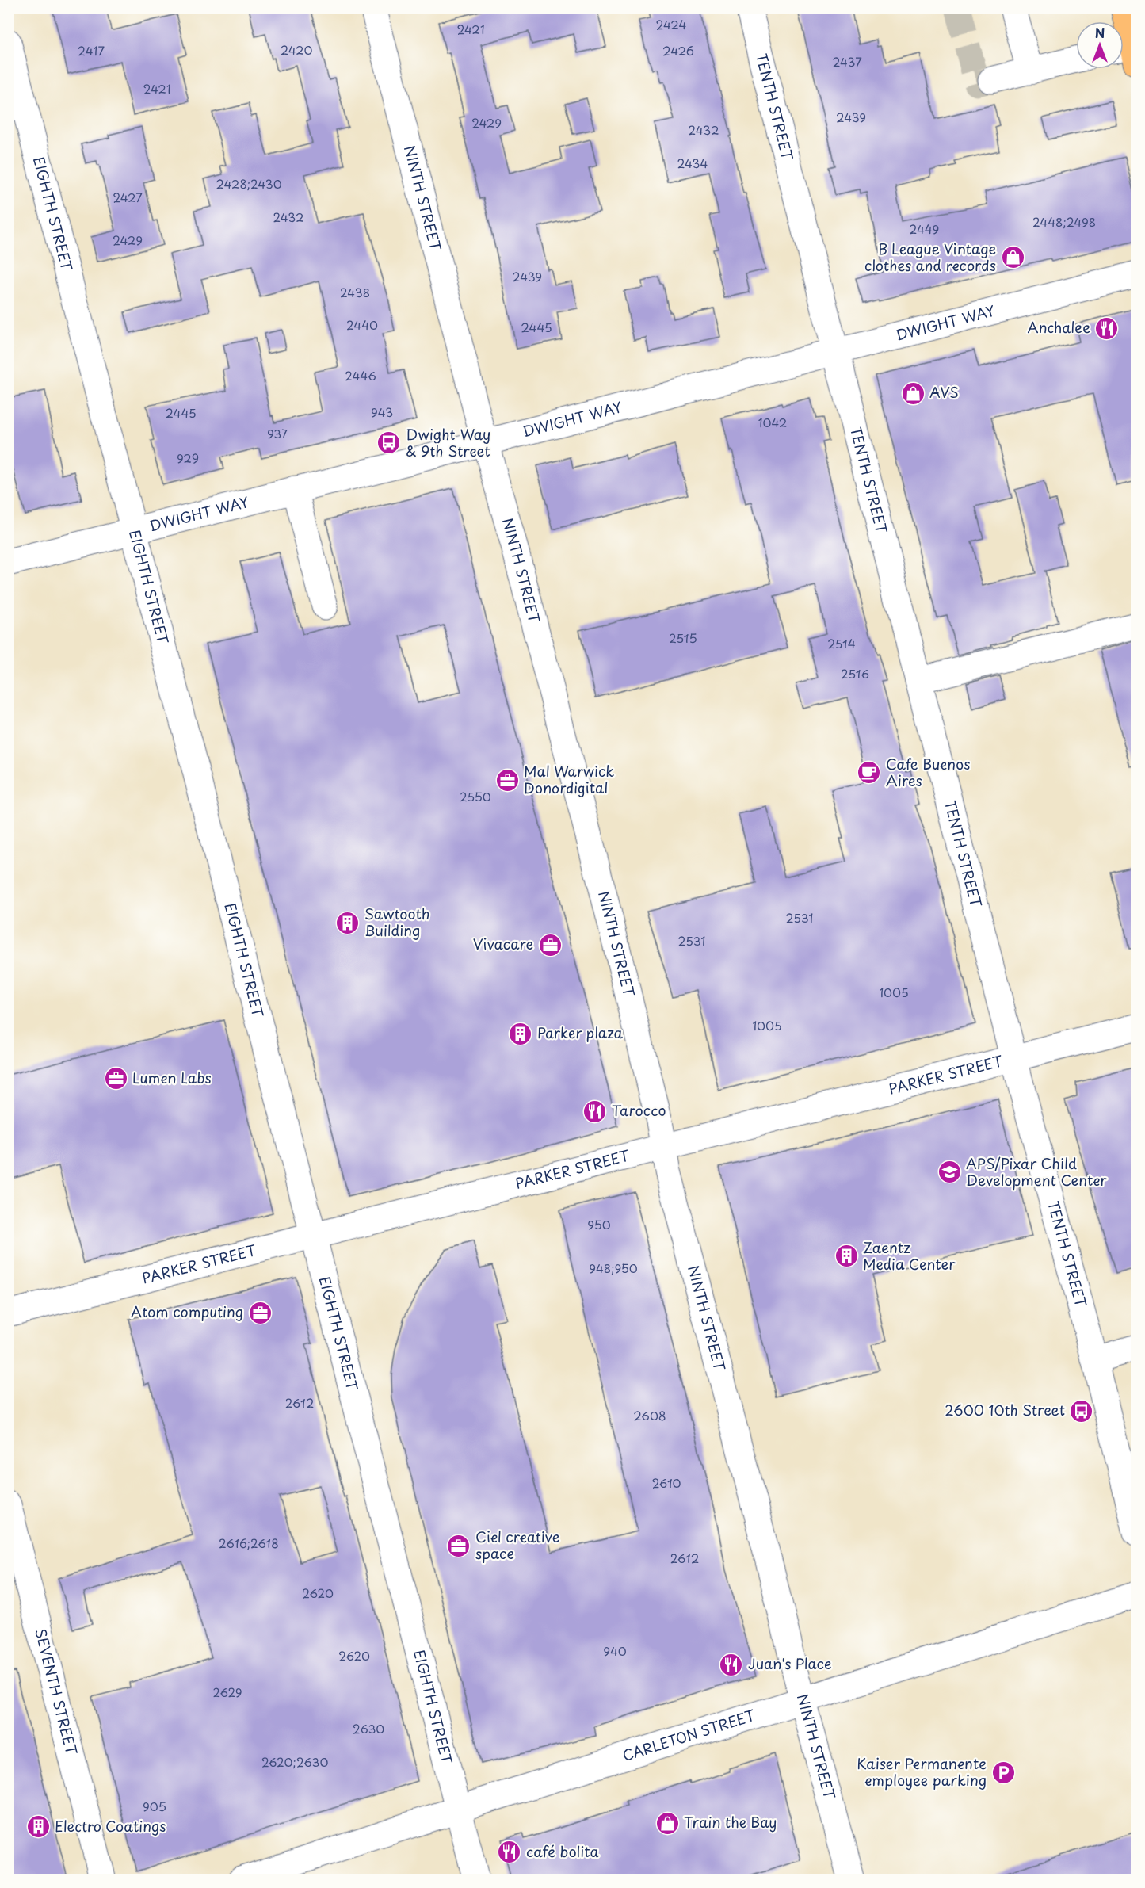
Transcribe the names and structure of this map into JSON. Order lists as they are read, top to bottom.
{
  "streets": {
    "street": [
      "TENTH STREET",
      "NINTH STREET",
      "EIGHTH STREET",
      "DWIGHT WAY",
      "PARKER STREET",
      "SEVENTH STREET",
      "CARLETON STREET"
    ]
  },
  "crossings": [
    ["TENTH STREET", "DWIGHT WAY"],
    ["TENTH STREET", "PARKER STREET"],
    ["NINTH STREET", "DWIGHT WAY"],
    ["NINTH STREET", "PARKER STREET"],
    ["NINTH STREET", "CARLETON STREET"],
    ["EIGHTH STREET", "DWIGHT WAY"],
    ["EIGHTH STREET", "PARKER STREET"],
    ["EIGHTH STREET", "CARLETON STREET"]
  ],
  "places": {
    "shop": ["B League Vintage clothes and records", "AVS", "Train the Bay"],
    "restaurant": [
      "Anchalee",
      "Tarocco",
      "Juan's Place",
      "café bolita"
    ],
    "bus stop": ["Dwight Way & 9th Street", "2600 10th Street"],
    "cafe": ["Cafe Buenos Aires"],
    "office": [
      "Mal Warwick Donordigital",
      "Vivacare",
      "Lumen Labs",
      "Atom computing",
      "Ciel creative space"
    ],
    "building": [
      "Sawtooth Building",
      "Parker plaza",
      "Zaentz Media Center",
      "Electro Coatings"
    ],
    "school or university": ["APS/Pixar Child Development Center"],
    "parking": ["Kaiser Permanente employee parking"]
  },
  "house_numbers": [
    "2424",
    "2421",
    "2420",
    "2417",
    "2426",
    "2437",
    "2421",
    "2439",
    "2429",
    "2432",
    "2434",
    "2428;2430",
    "2427",
    "2432",
    "2448;2498",
    "2449",
    "2429",
    "2439",
    "2438",
    "2440",
    "2445",
    "2446",
    "943",
    "2445",
    "1042",
    "937",
    "929",
    "2515",
    "2514",
    "2516",
    "2550",
    "2531",
    "2531",
    "1005",
    "1005",
    "950",
    "948;950",
    "2612",
    "2608",
    "2610",
    "2616;2618",
    "2612",
    "2620",
    "940",
    "2620",
    "2629",
    "2630",
    "2620;2630",
    "905"
  ],
  "north": "top"
}
